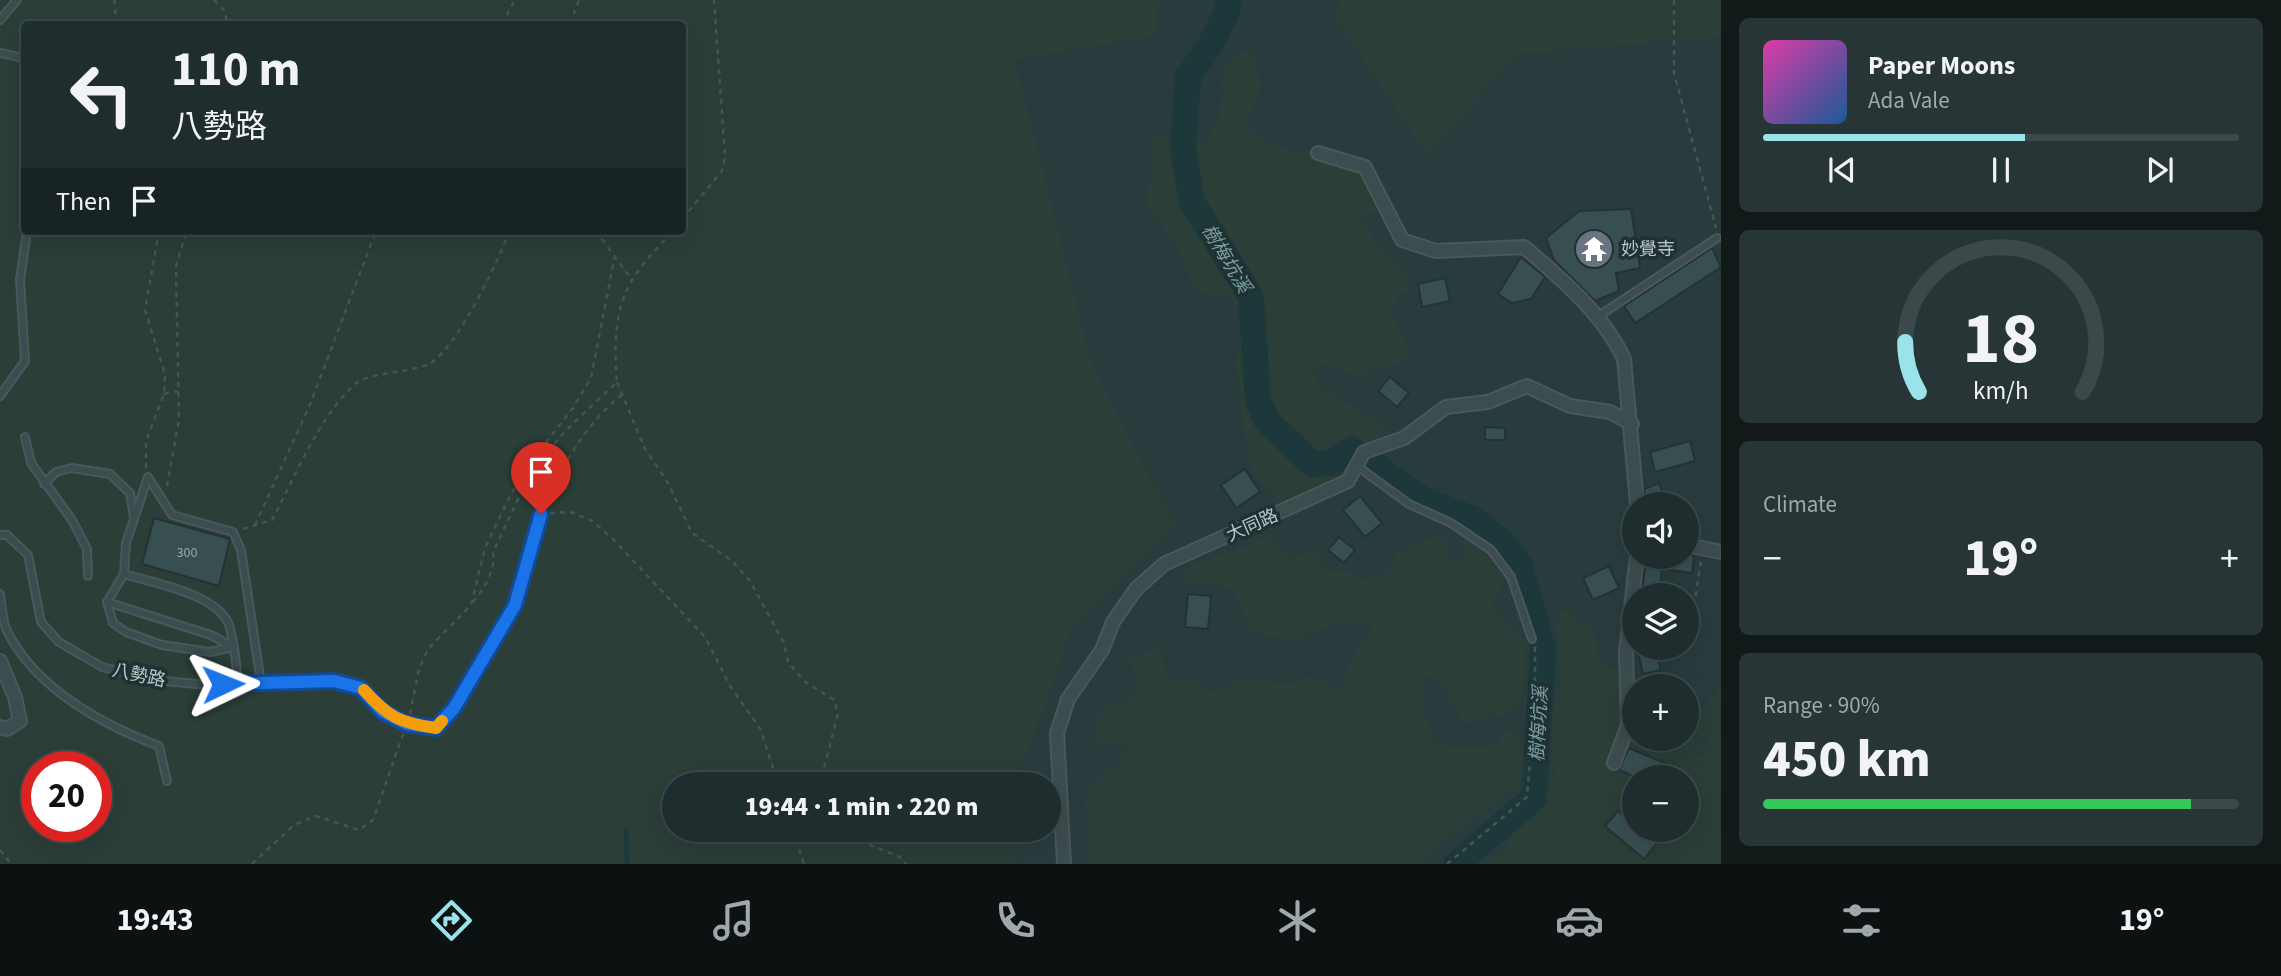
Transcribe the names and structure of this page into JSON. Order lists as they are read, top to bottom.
{
  "streets": {
    "street": ["大同路"],
    "lane": ["八勢路"]
  },
  "water": ["樹梅坑溪"],
  "places": {
    "temple": ["妙覺寺"]
  },
  "house_numbers": ["300"],
  "page": {
    "turn": ["110 m", "八勢路"],
    "song": ["Paper Moons", "Ada Vale"],
    "then": "Then",
    "tile": [
      "Climate",
      ["Range · 90%", "450 km"]
    ],
    "map_buttons": ["+", "−"],
    "heat": ["−", "19°", "+"],
    "limit": "20",
    "trip": "19:44 · 1 min · 220 m",
    "tabs": ["19:43", "19°"],
    "gauge": ["18", "km/h"]
  }
}
